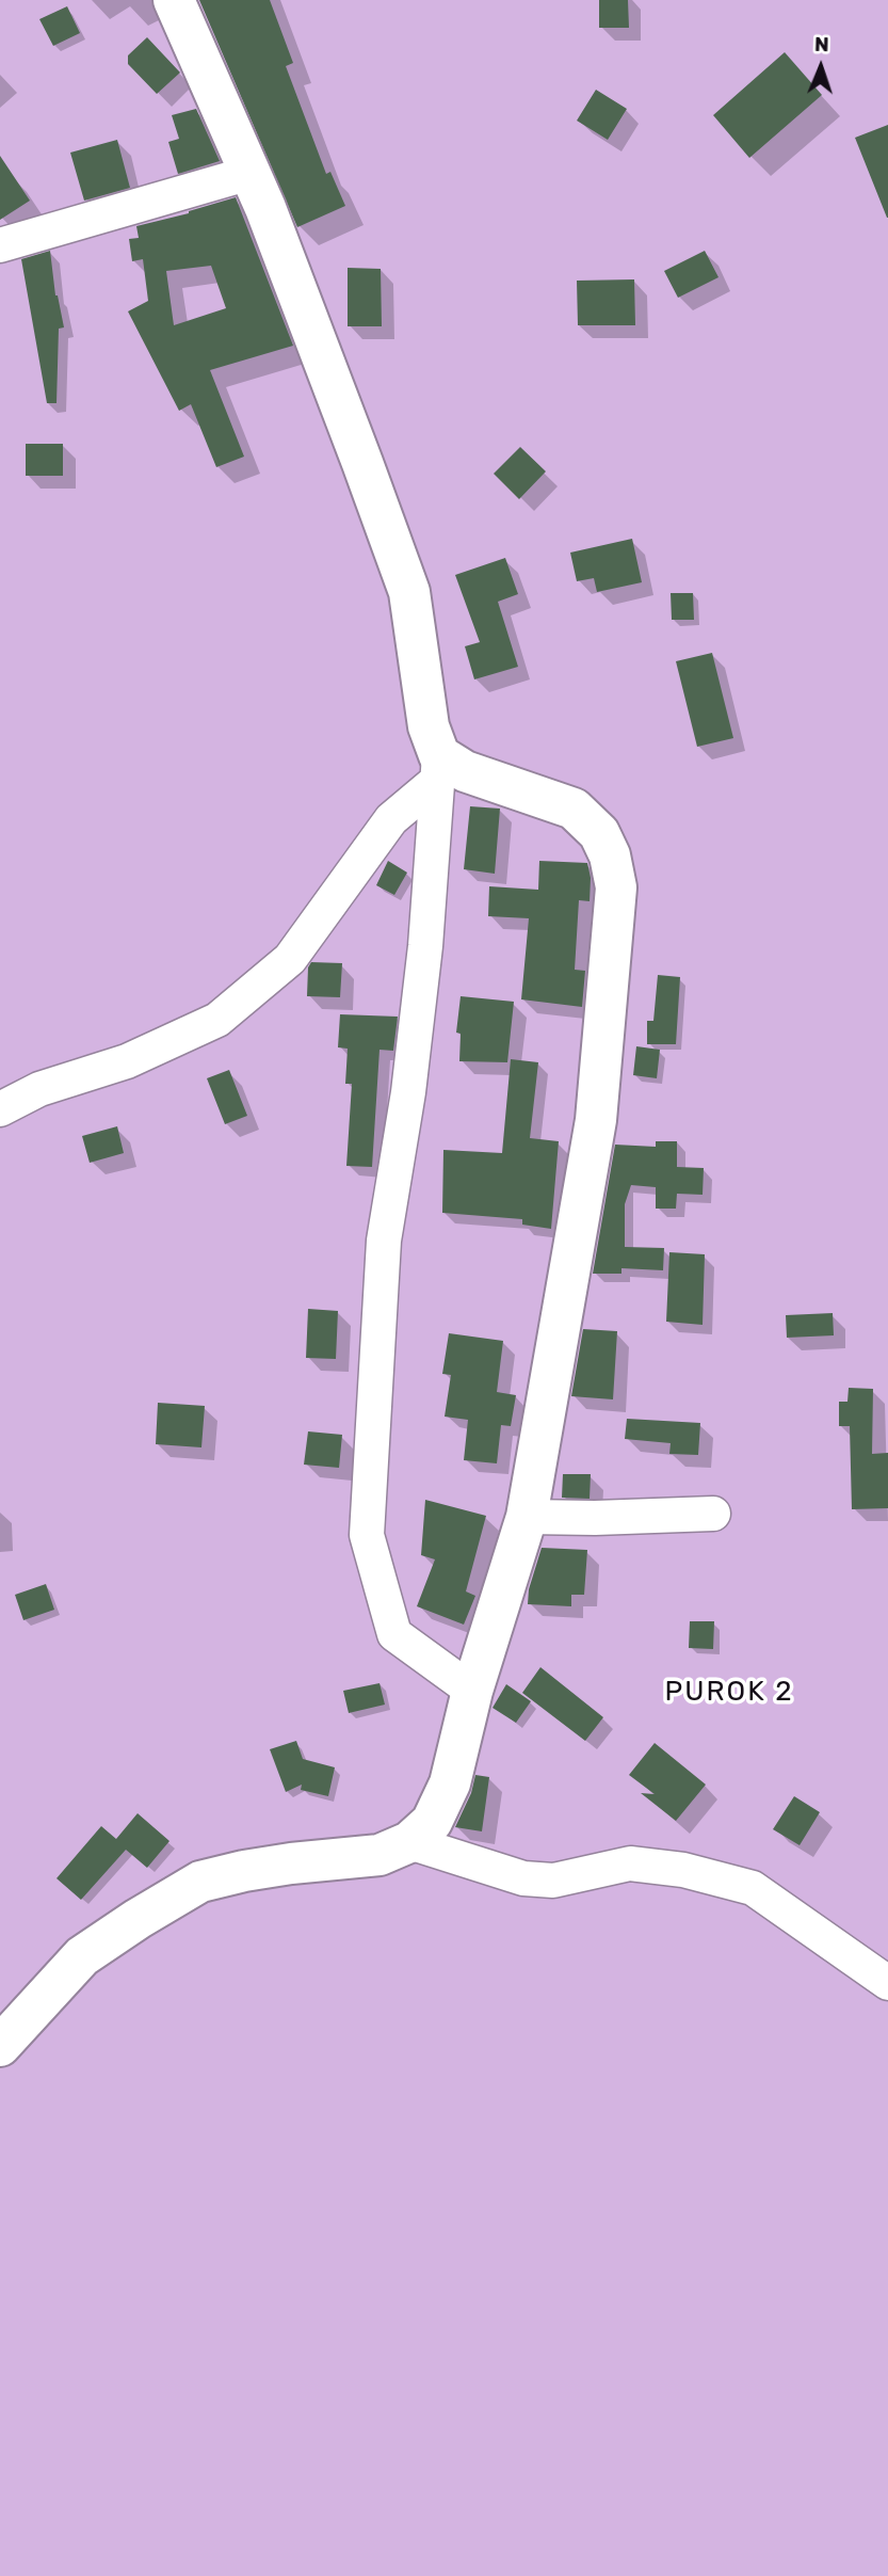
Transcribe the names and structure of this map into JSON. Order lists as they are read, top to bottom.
{
  "districts": ["PUROK 2"],
  "north": "top"
}
